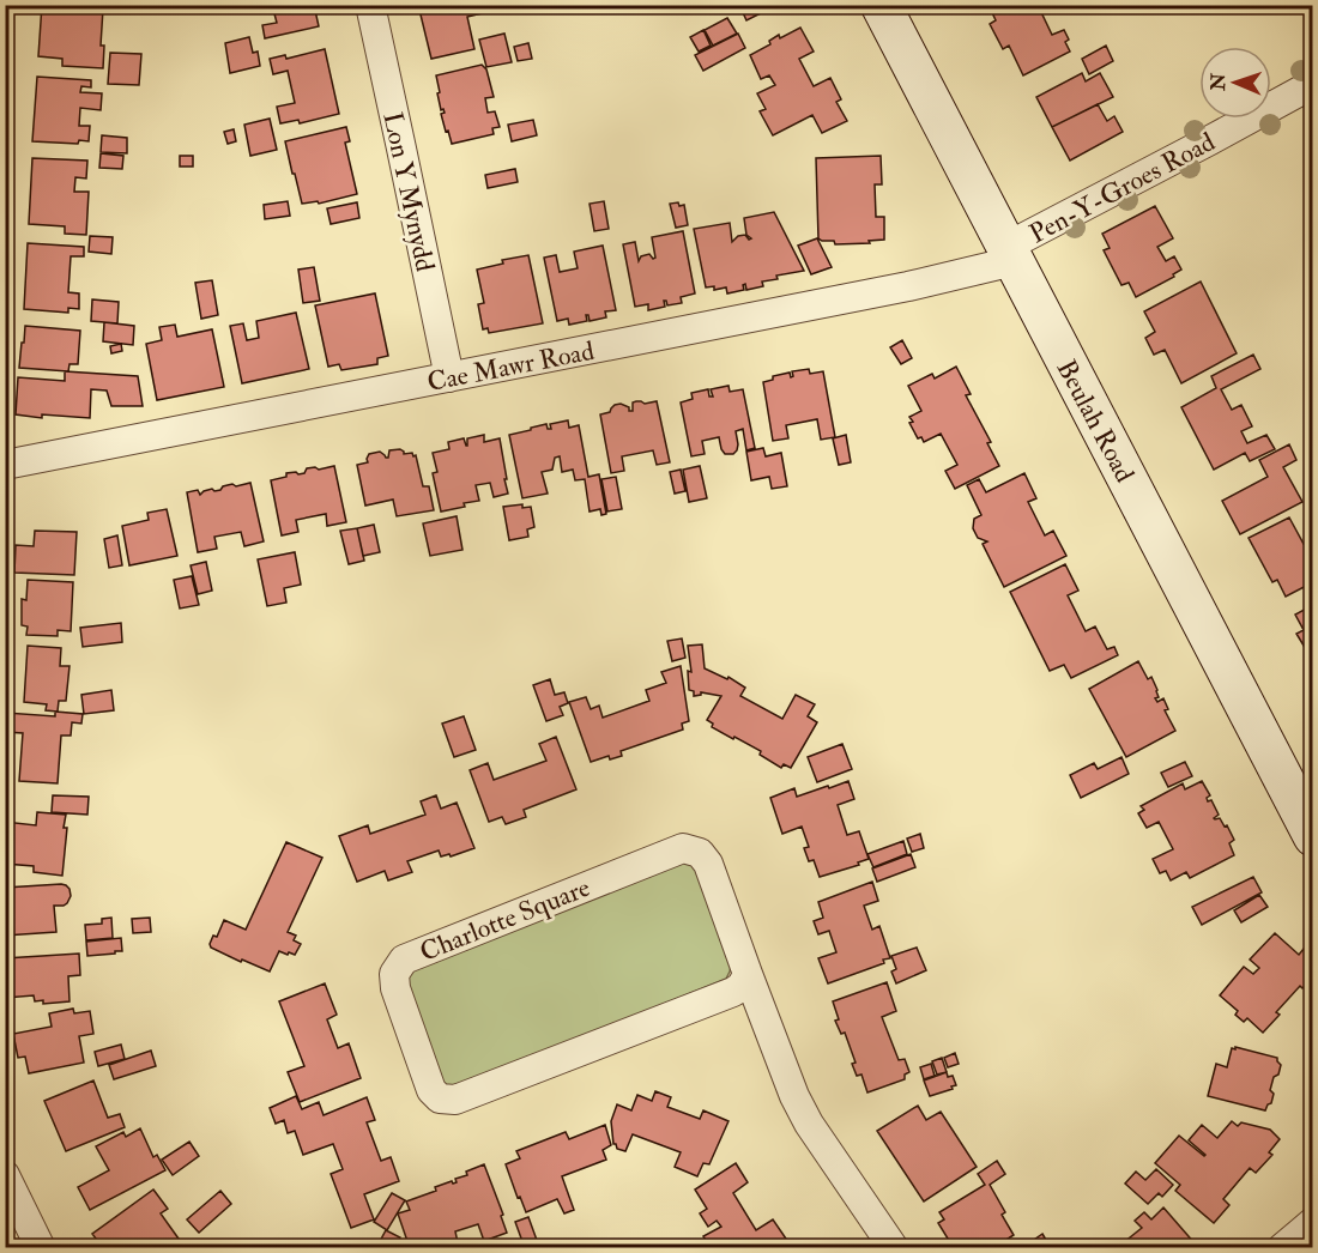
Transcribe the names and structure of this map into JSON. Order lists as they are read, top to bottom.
{
  "streets": {
    "street": [
      "Pen-Y-Groes Road",
      "Lon Y Mynydd",
      "Cae Mawr Road",
      "Beulah Road",
      "Charlotte Square"
    ]
  },
  "crossings": [
    ["Pen-Y-Groes Road", "Cae Mawr Road"],
    ["Pen-Y-Groes Road", "Beulah Road"],
    ["Lon Y Mynydd", "Cae Mawr Road"],
    ["Cae Mawr Road", "Beulah Road"]
  ],
  "north": "left"
}
